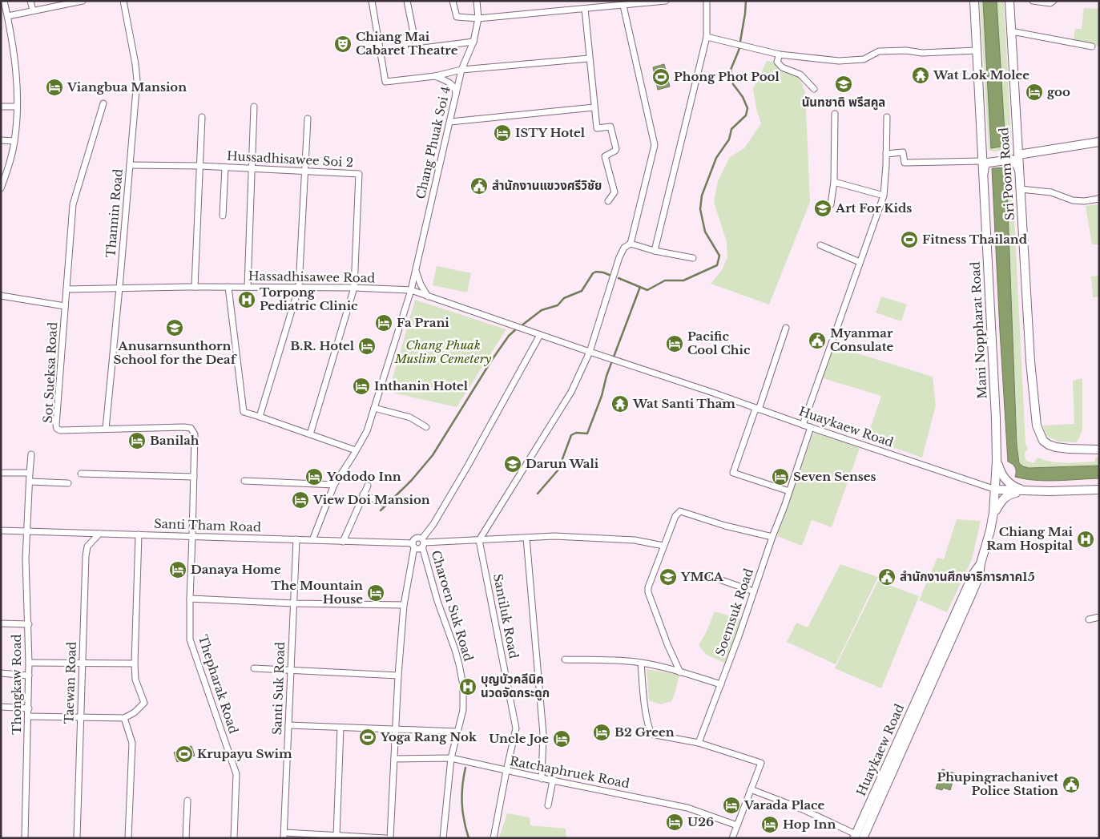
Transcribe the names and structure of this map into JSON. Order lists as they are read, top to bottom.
{
  "streets": {
    "main road": ["Sri Poom Road", "Mani Noppharat Road", "Huaykaew Road"],
    "street": [
      "Chang Phuak Soi 4",
      "Hussadhisawee Soi 2",
      "Thannin Road",
      "Hassadhisawee Road",
      "Sot Sueksa Road",
      "Santi Tham Road",
      "Charoen Suk Road",
      "Soemsuk Road",
      "Santiluk Road",
      "Taewan Road",
      "Thongkaw Road",
      "Thepharak Road",
      "Santi Suk Road",
      "Ratchaphruek Road"
    ]
  },
  "crossings": [
    ["Chang Phuak Soi 4", "Hassadhisawee Road"],
    ["Chang Phuak Soi 4", "Santi Tham Road"],
    ["Hussadhisawee Soi 2", "Thannin Road"],
    ["Hussadhisawee Soi 2", "Hassadhisawee Road"],
    ["Thannin Road", "Hassadhisawee Road"],
    ["Thannin Road", "Sot Sueksa Road"],
    ["Hassadhisawee Road", "Sot Sueksa Road"],
    ["Hassadhisawee Road", "Huaykaew Road"],
    ["Mani Noppharat Road", "Huaykaew Road"],
    ["Sot Sueksa Road", "Santi Tham Road"],
    ["Sot Sueksa Road", "Thepharak Road"],
    ["Huaykaew Road", "Soemsuk Road"],
    ["Santi Tham Road", "Charoen Suk Road"],
    ["Santi Tham Road", "Taewan Road"],
    ["Santi Tham Road", "Thongkaw Road"],
    ["Santi Tham Road", "Thepharak Road"],
    ["Santi Tham Road", "Santi Suk Road"],
    ["Charoen Suk Road", "Ratchaphruek Road"],
    ["Santiluk Road", "Ratchaphruek Road"]
  ],
  "parks": ["Chang Phuak Muslim Cemetery"],
  "places": {
    "theatre": ["Chiang Mai Cabaret Theatre"],
    "temple": ["Wat Lok Molee", "Wat Santi Tham"],
    "sports": [
      "Phong Phot Pool",
      "Fitness Thailand",
      "Yoga Rang Nok",
      "Krupayu Swim"
    ],
    "school or university": [
      "นันทชาติ พรีสคูล",
      "Art For Kids",
      "Anusarnsunthorn School for the Deaf",
      "Darun Wali",
      "YMCA"
    ],
    "hotel": [
      "Viangbua Mansion",
      "goo",
      "ISTY Hotel",
      "Fa Prani",
      "Pacific Cool Chic",
      "B.R. Hotel",
      "Inthanin Hotel",
      "Banilah",
      "Yododo Inn",
      "Seven Senses",
      "View Doi Mansion",
      "Danaya Home",
      "The Mountain House",
      "B2 Green",
      "Uncle Joe",
      "Varada Place",
      "U26",
      "Hop Inn"
    ],
    "public building": [
      "สำนักงานแขวงศรีวิชัย",
      "Myanmar Consulate",
      "สำนักงานศึกษาธิการภาค15",
      "Phupingrachanivet Police Station"
    ],
    "hospital": ["Torpong Pediatric Clinic", "Chiang Mai Ram Hospital", "บุญบัวคลีนิค นวดจัดกระดูก"]
  }
}
